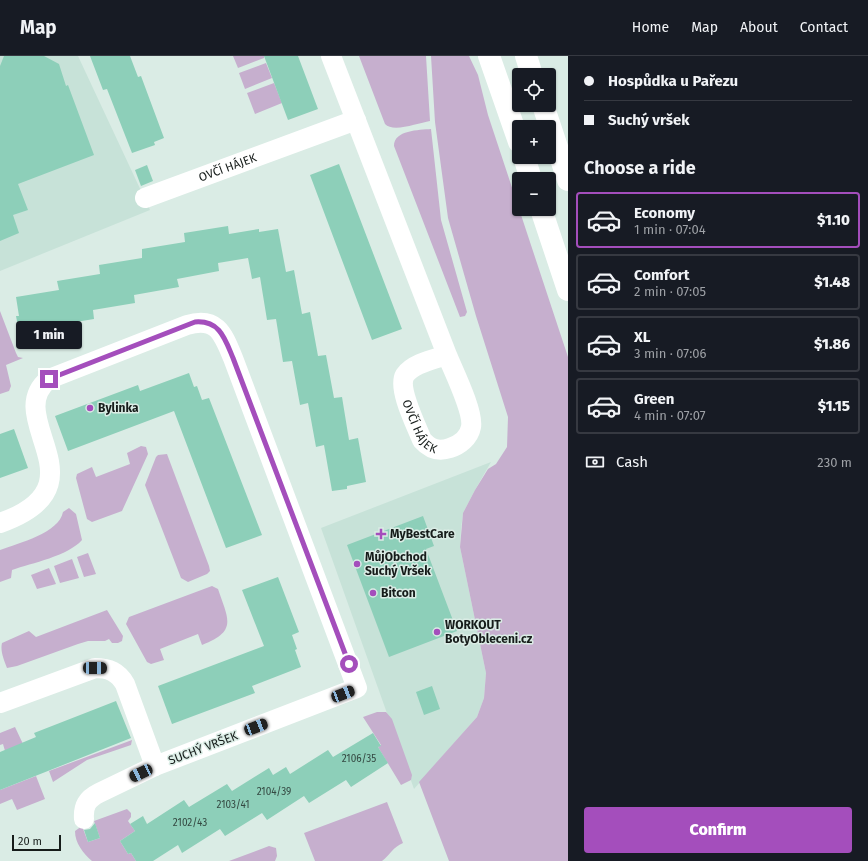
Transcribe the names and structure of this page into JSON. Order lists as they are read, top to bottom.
{
  "streets": {
    "street": ["OVČÍ HÁJEK", "SUCHÝ VRŠEK"]
  },
  "places": {
    "other": [
      "Bylinka",
      "MůjObchod Suchý Vršek",
      "Bitcon",
      "WORKOUT BotyObleceni.cz"
    ],
    "health": ["MyBestCare"]
  },
  "house_numbers": [
    "2106/35",
    "2104/39",
    "2103/41",
    "2102/43"
  ],
  "scale_bar": "20 m",
  "page": {
    "header": "Map",
    "nav": [
      "Home",
      "Map",
      "About",
      "Contact"
    ],
    "banner": ["Hospůdka u Pařezu", "Suchý vršek"],
    "map_buttons": ["+", "−"],
    "heading": "Choose a ride",
    "list": [
      {
        "name": "Economy",
        "note": "1 min · 07:04",
        "value": "$1.10"
      },
      {
        "name": "Comfort",
        "note": "2 min · 07:05",
        "value": "$1.48"
      },
      {
        "name": "XL",
        "note": "3 min · 07:06",
        "value": "$1.86"
      },
      {
        "name": "Green",
        "note": "4 min · 07:07",
        "value": "$1.15"
      }
    ],
    "bubble": "1 min",
    "pay": ["Cash", "230 m"],
    "buttons": "Confirm",
    "scale": "20 m"
  }
}
